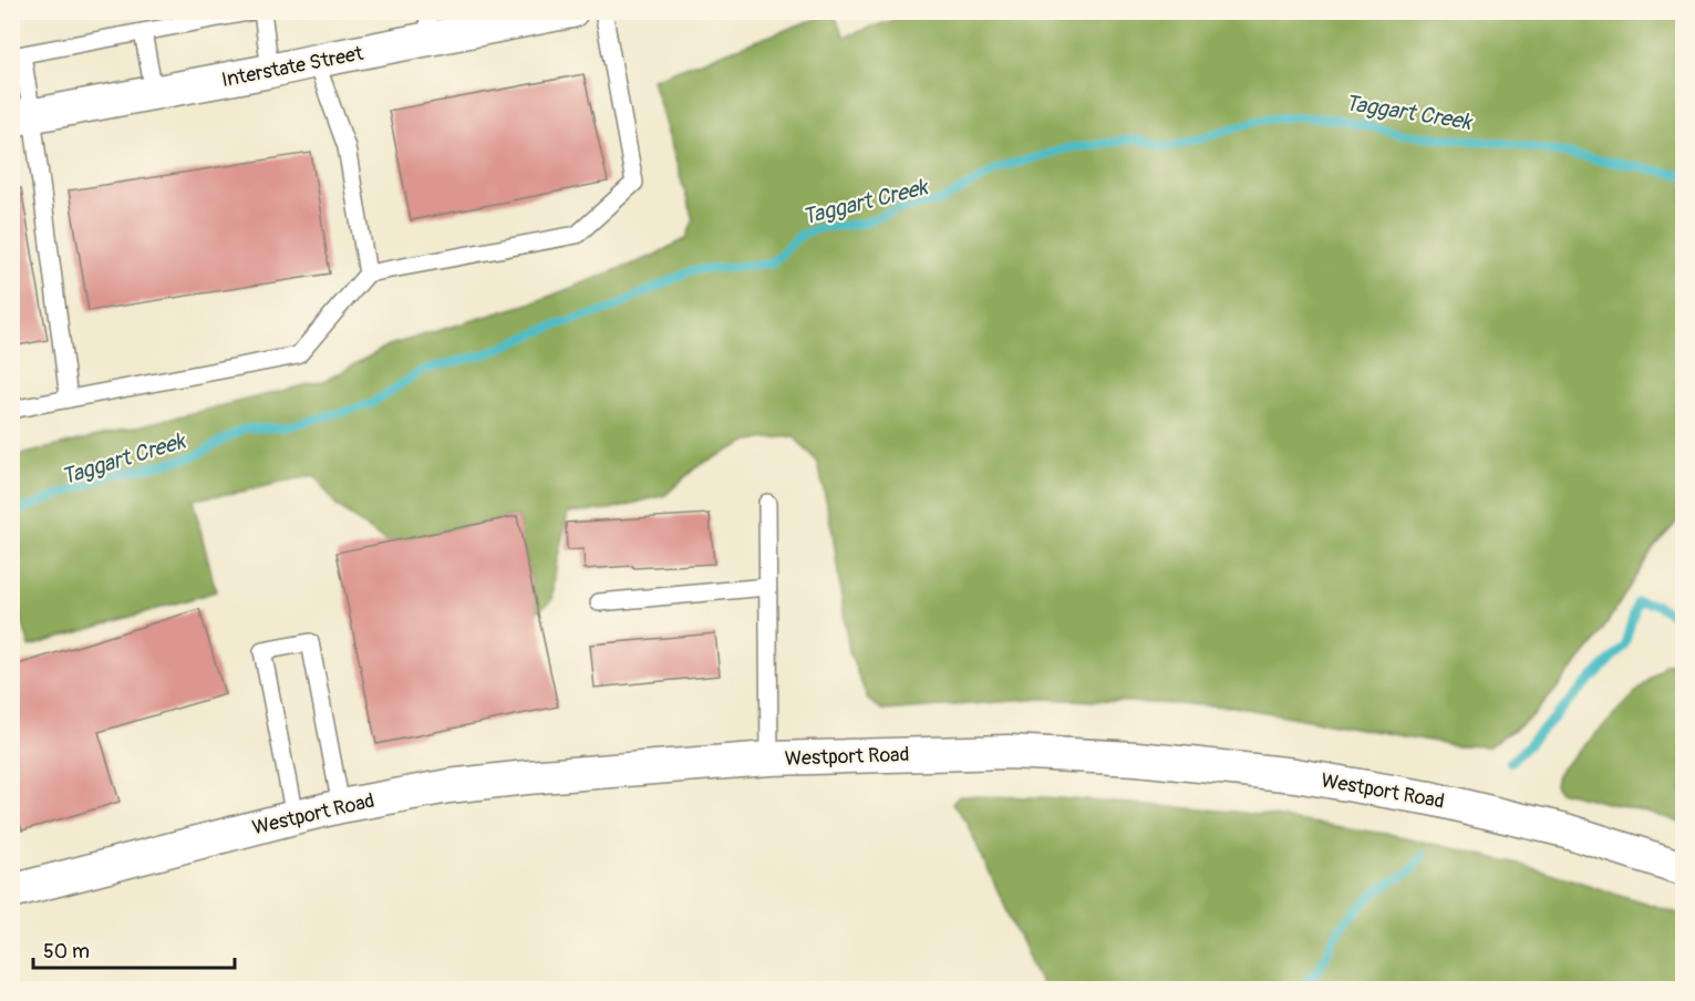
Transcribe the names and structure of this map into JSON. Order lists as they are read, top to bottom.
{
  "streets": {
    "street": ["Interstate Street", "Westport Road"]
  },
  "water": ["Taggart Creek"],
  "scale_bar": "50 m"
}
